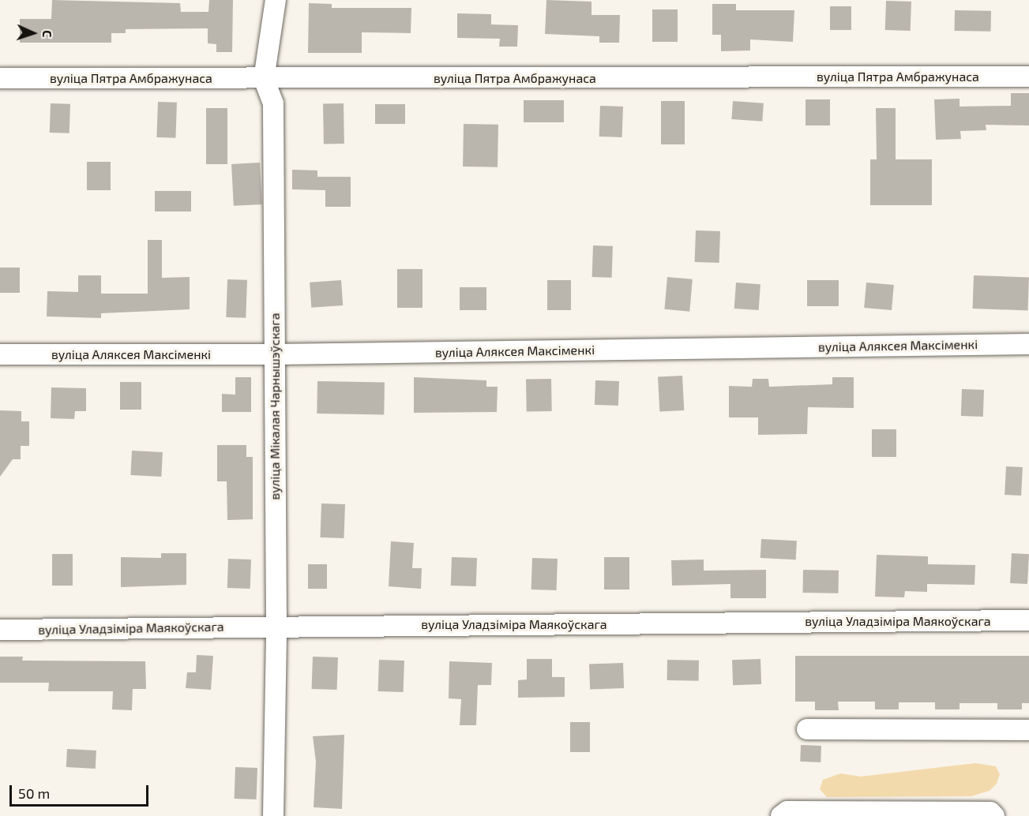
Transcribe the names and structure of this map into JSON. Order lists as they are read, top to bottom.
{
  "streets": {
    "street": [
      "вуліца Пятра Амбражунаса",
      "вуліца Аляксея Максіменкі",
      "вуліца Мікалая Чарнышэўскага",
      "вуліца Уладзіміра Маякоўскага"
    ]
  },
  "crossings": [
    ["вуліца Пятра Амбражунаса", "вуліца Мікалая Чарнышэўскага"],
    ["вуліца Аляксея Максіменкі", "вуліца Мікалая Чарнышэўскага"],
    ["вуліца Мікалая Чарнышэўскага", "вуліца Уладзіміра Маякоўскага"]
  ],
  "scale_bar": "50 m",
  "north": "right"
}
